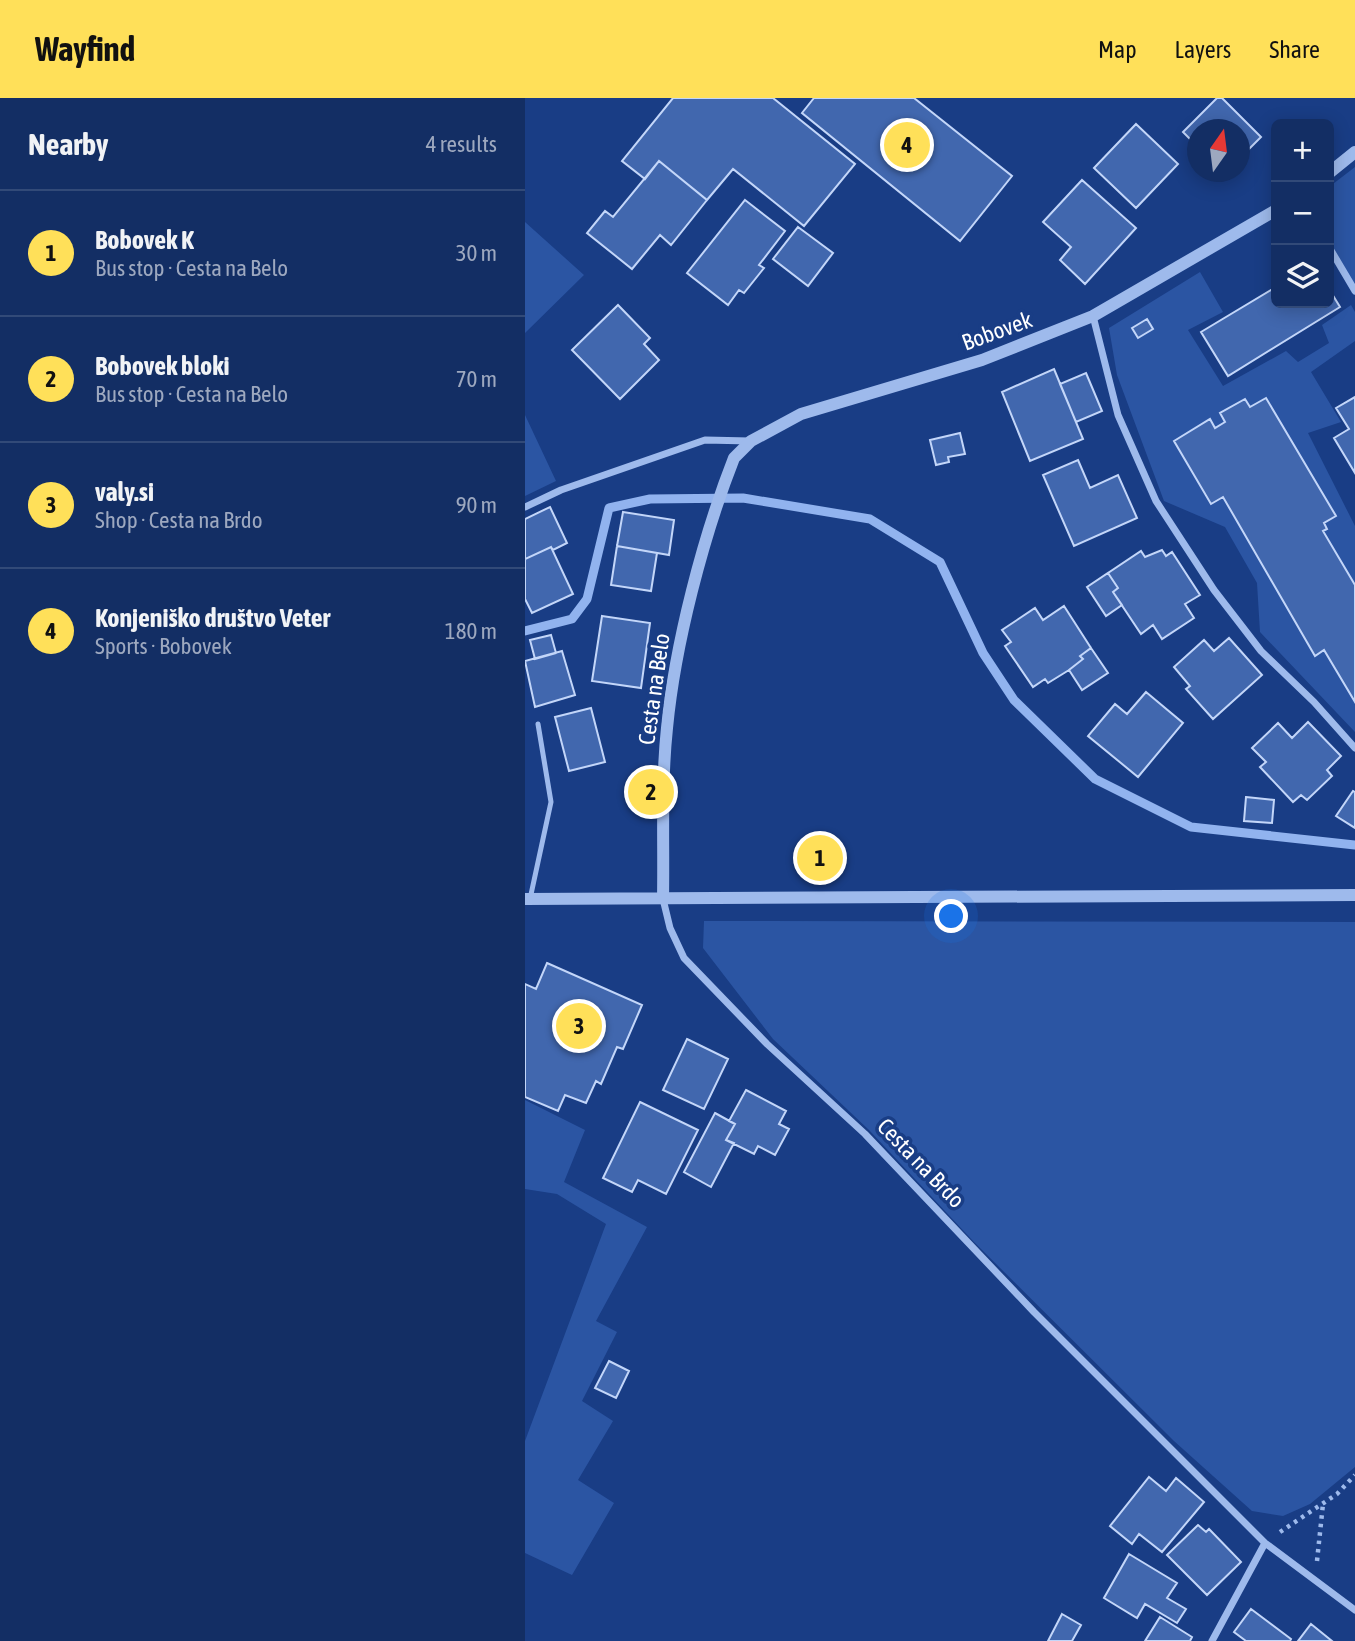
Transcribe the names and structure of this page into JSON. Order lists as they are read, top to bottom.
{
  "streets": {
    "street": ["Bobovek", "Cesta na Belo", "Cesta na Brdo"]
  },
  "crossings": [
    ["Bobovek", "Cesta na Belo"],
    ["Cesta na Belo", "Cesta na Brdo"]
  ],
  "north": "top",
  "page": {
    "header": "Wayfind",
    "nav": ["Map", "Layers", "Share"],
    "heading": ["Nearby", "4 results"],
    "pins": [
      "4",
      "2",
      "1",
      "3"
    ],
    "map_buttons": ["+", "−"],
    "list": [
      {
        "mark": "1",
        "name": "Bobovek K",
        "note": "Bus stop · Cesta na Belo",
        "value": "30 m"
      },
      {
        "mark": "2",
        "name": "Bobovek bloki",
        "note": "Bus stop · Cesta na Belo",
        "value": "70 m"
      },
      {
        "mark": "3",
        "name": "valy.si",
        "note": "Shop · Cesta na Brdo",
        "value": "90 m"
      },
      {
        "mark": "4",
        "name": "Konjeniško društvo Veter",
        "note": "Sports · Bobovek",
        "value": "180 m"
      }
    ]
  }
}
